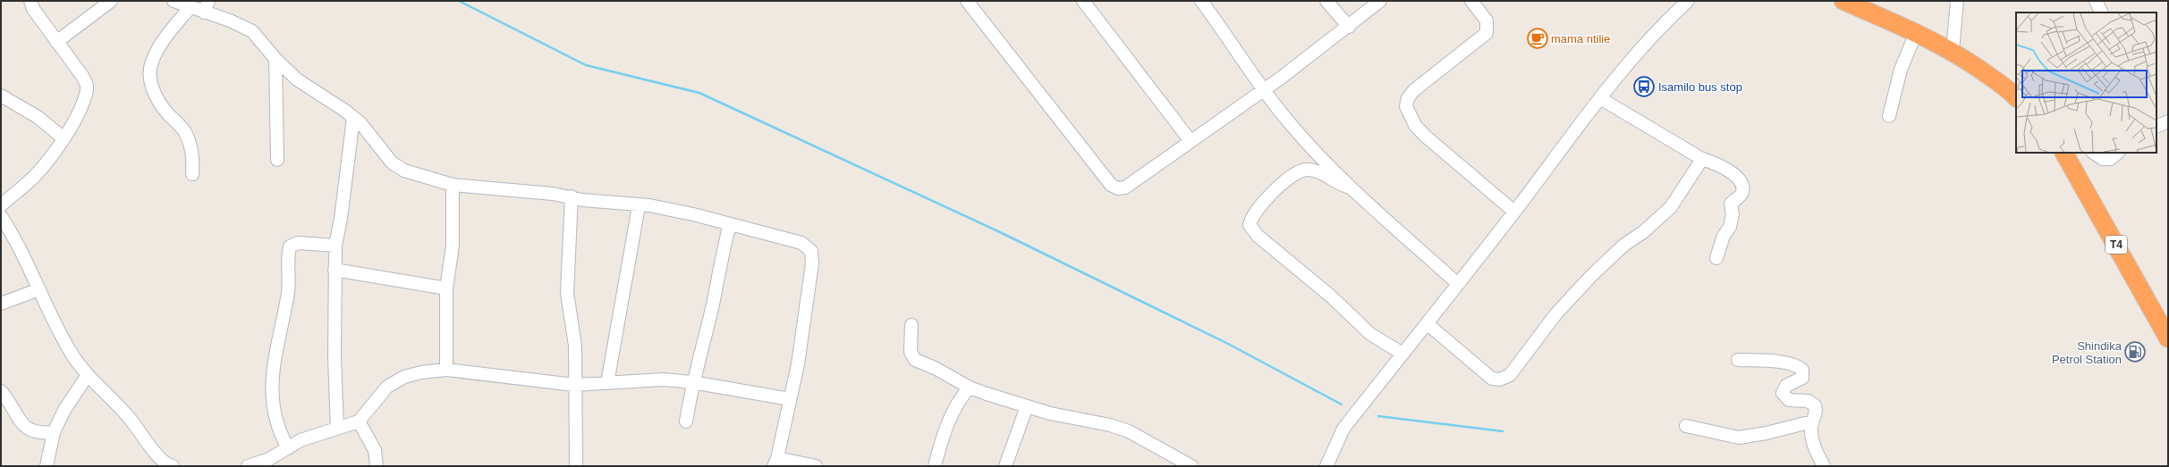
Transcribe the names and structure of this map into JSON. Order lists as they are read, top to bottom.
{
  "streets": {
    "highway": ["T4"]
  },
  "places": {
    "cafe": ["mama ntilie"],
    "bus stop": ["Isamilo bus stop"],
    "fuel station": ["Shindika Petrol Station"]
  }
}
